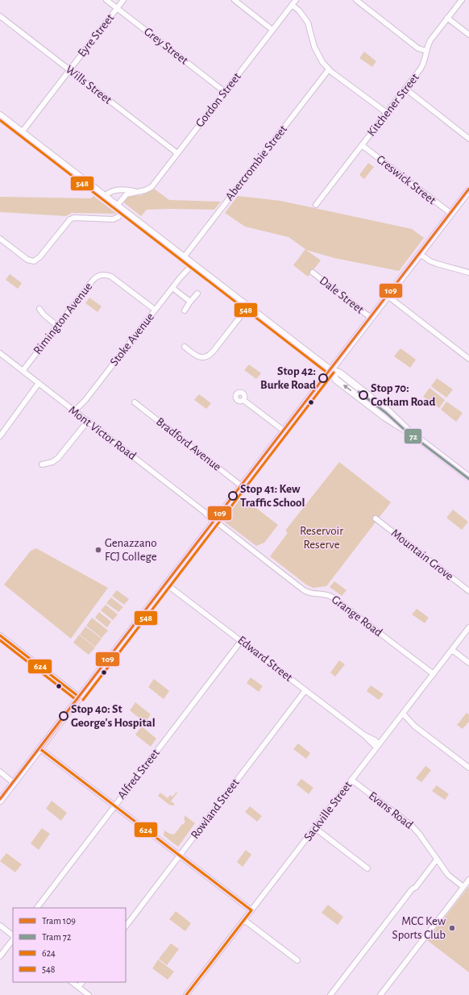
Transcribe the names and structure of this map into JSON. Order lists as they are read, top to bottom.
{
  "streets": {
    "street": [
      "Eyre Street",
      "Grey Street",
      "Wills Street",
      "Gordon Street",
      "Kitchener Street",
      "Abercrombie Street",
      "Creswick Street",
      "Dale Street",
      "Rimington Avenue",
      "Stoke Avenue",
      "Mont Victor Road",
      "Bradford Avenue",
      "Mountain Grove",
      "Grange Road",
      "Edward Street",
      "Alfred Street",
      "Rowland Street",
      "Evans Road",
      "Sackville Street"
    ]
  },
  "crossings": [
    ["Eyre Street", "Grey Street"],
    ["Eyre Street", "Wills Street"],
    ["Grey Street", "Gordon Street"],
    ["Wills Street", "Gordon Street"],
    ["Kitchener Street", "Creswick Street"],
    ["Rimington Avenue", "Stoke Avenue"],
    ["Rimington Avenue", "Mont Victor Road"],
    ["Stoke Avenue", "Mont Victor Road"],
    ["Mont Victor Road", "Grange Road"],
    ["Grange Road", "Sackville Street"],
    ["Edward Street", "Alfred Street"],
    ["Edward Street", "Rowland Street"],
    ["Edward Street", "Sackville Street"],
    ["Evans Road", "Sackville Street"]
  ],
  "parks": ["Reservoir Reserve"],
  "places": [
    "Stop 42: Burke Road",
    "Stop 70: Cotham Road",
    "Stop 41: Kew Traffic School",
    "Genazzano FCJ College",
    "Stop 40: St George's Hospital",
    "MCC Kew Sports Club"
  ],
  "lines": [
    "transit line 548",
    "tram line 109",
    "tram line 72",
    "transit line 624"
  ],
  "legend": [
    "Tram 109",
    "Tram 72",
    "624",
    "548"
  ]
}
